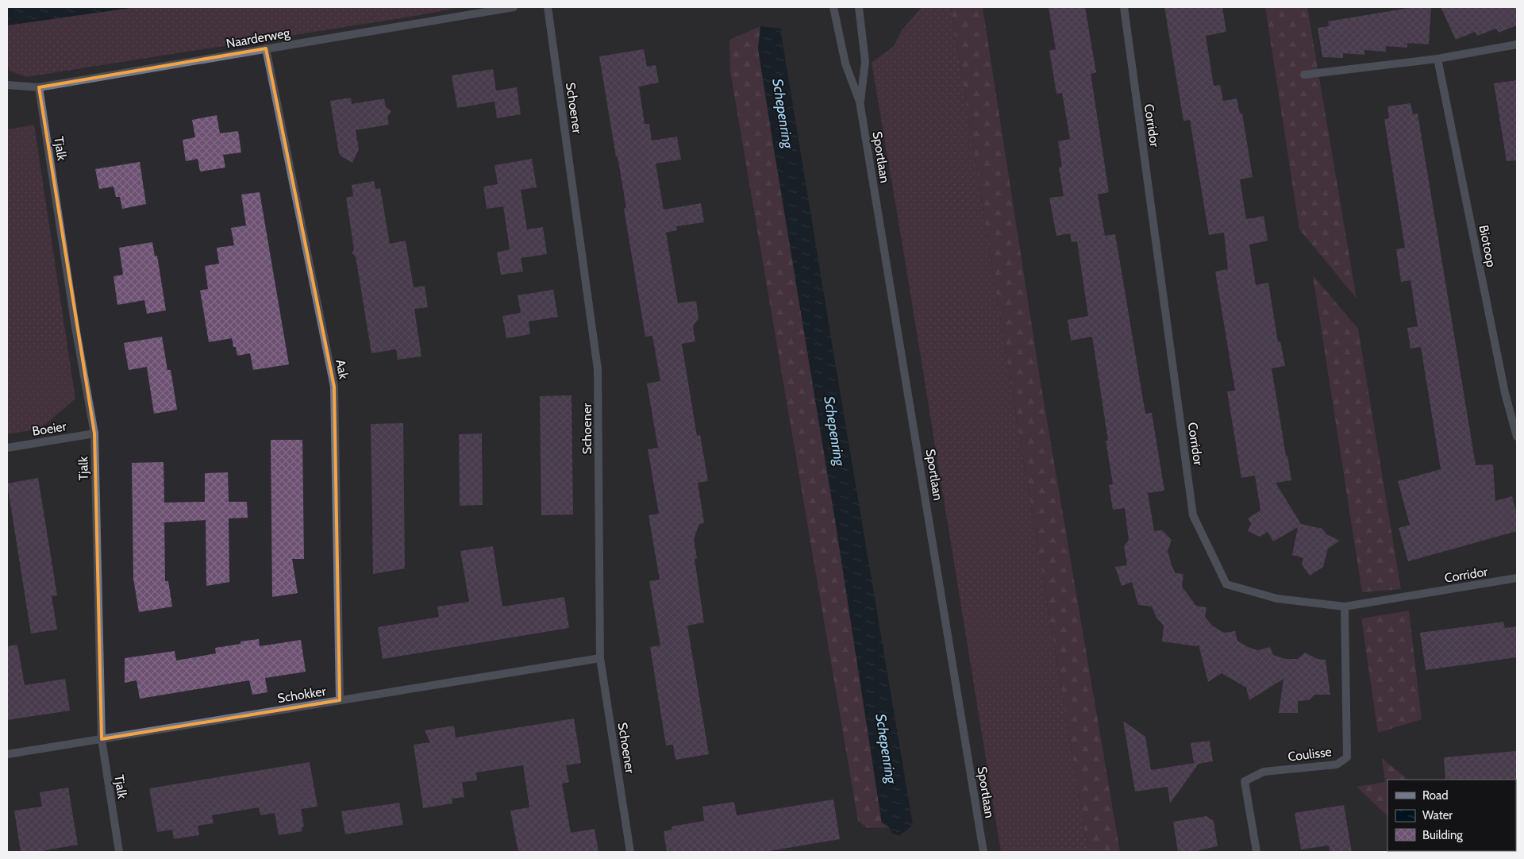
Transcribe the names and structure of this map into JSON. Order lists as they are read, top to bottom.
{
  "streets": {
    "street": [
      "Naarderweg",
      "Schoener",
      "Corridor",
      "Tjalk",
      "Sportlaan",
      "Biotoop",
      "Aak",
      "Boeier",
      "Schokker",
      "Coulisse"
    ]
  },
  "crossings": [
    ["Naarderweg", "Tjalk"],
    ["Naarderweg", "Aak"],
    ["Schoener", "Schokker"],
    ["Corridor", "Coulisse"],
    ["Tjalk", "Boeier"],
    ["Tjalk", "Schokker"],
    ["Aak", "Schokker"]
  ],
  "water": ["Schepenring"],
  "legend": ["Road", "Water", "Building"]
}
